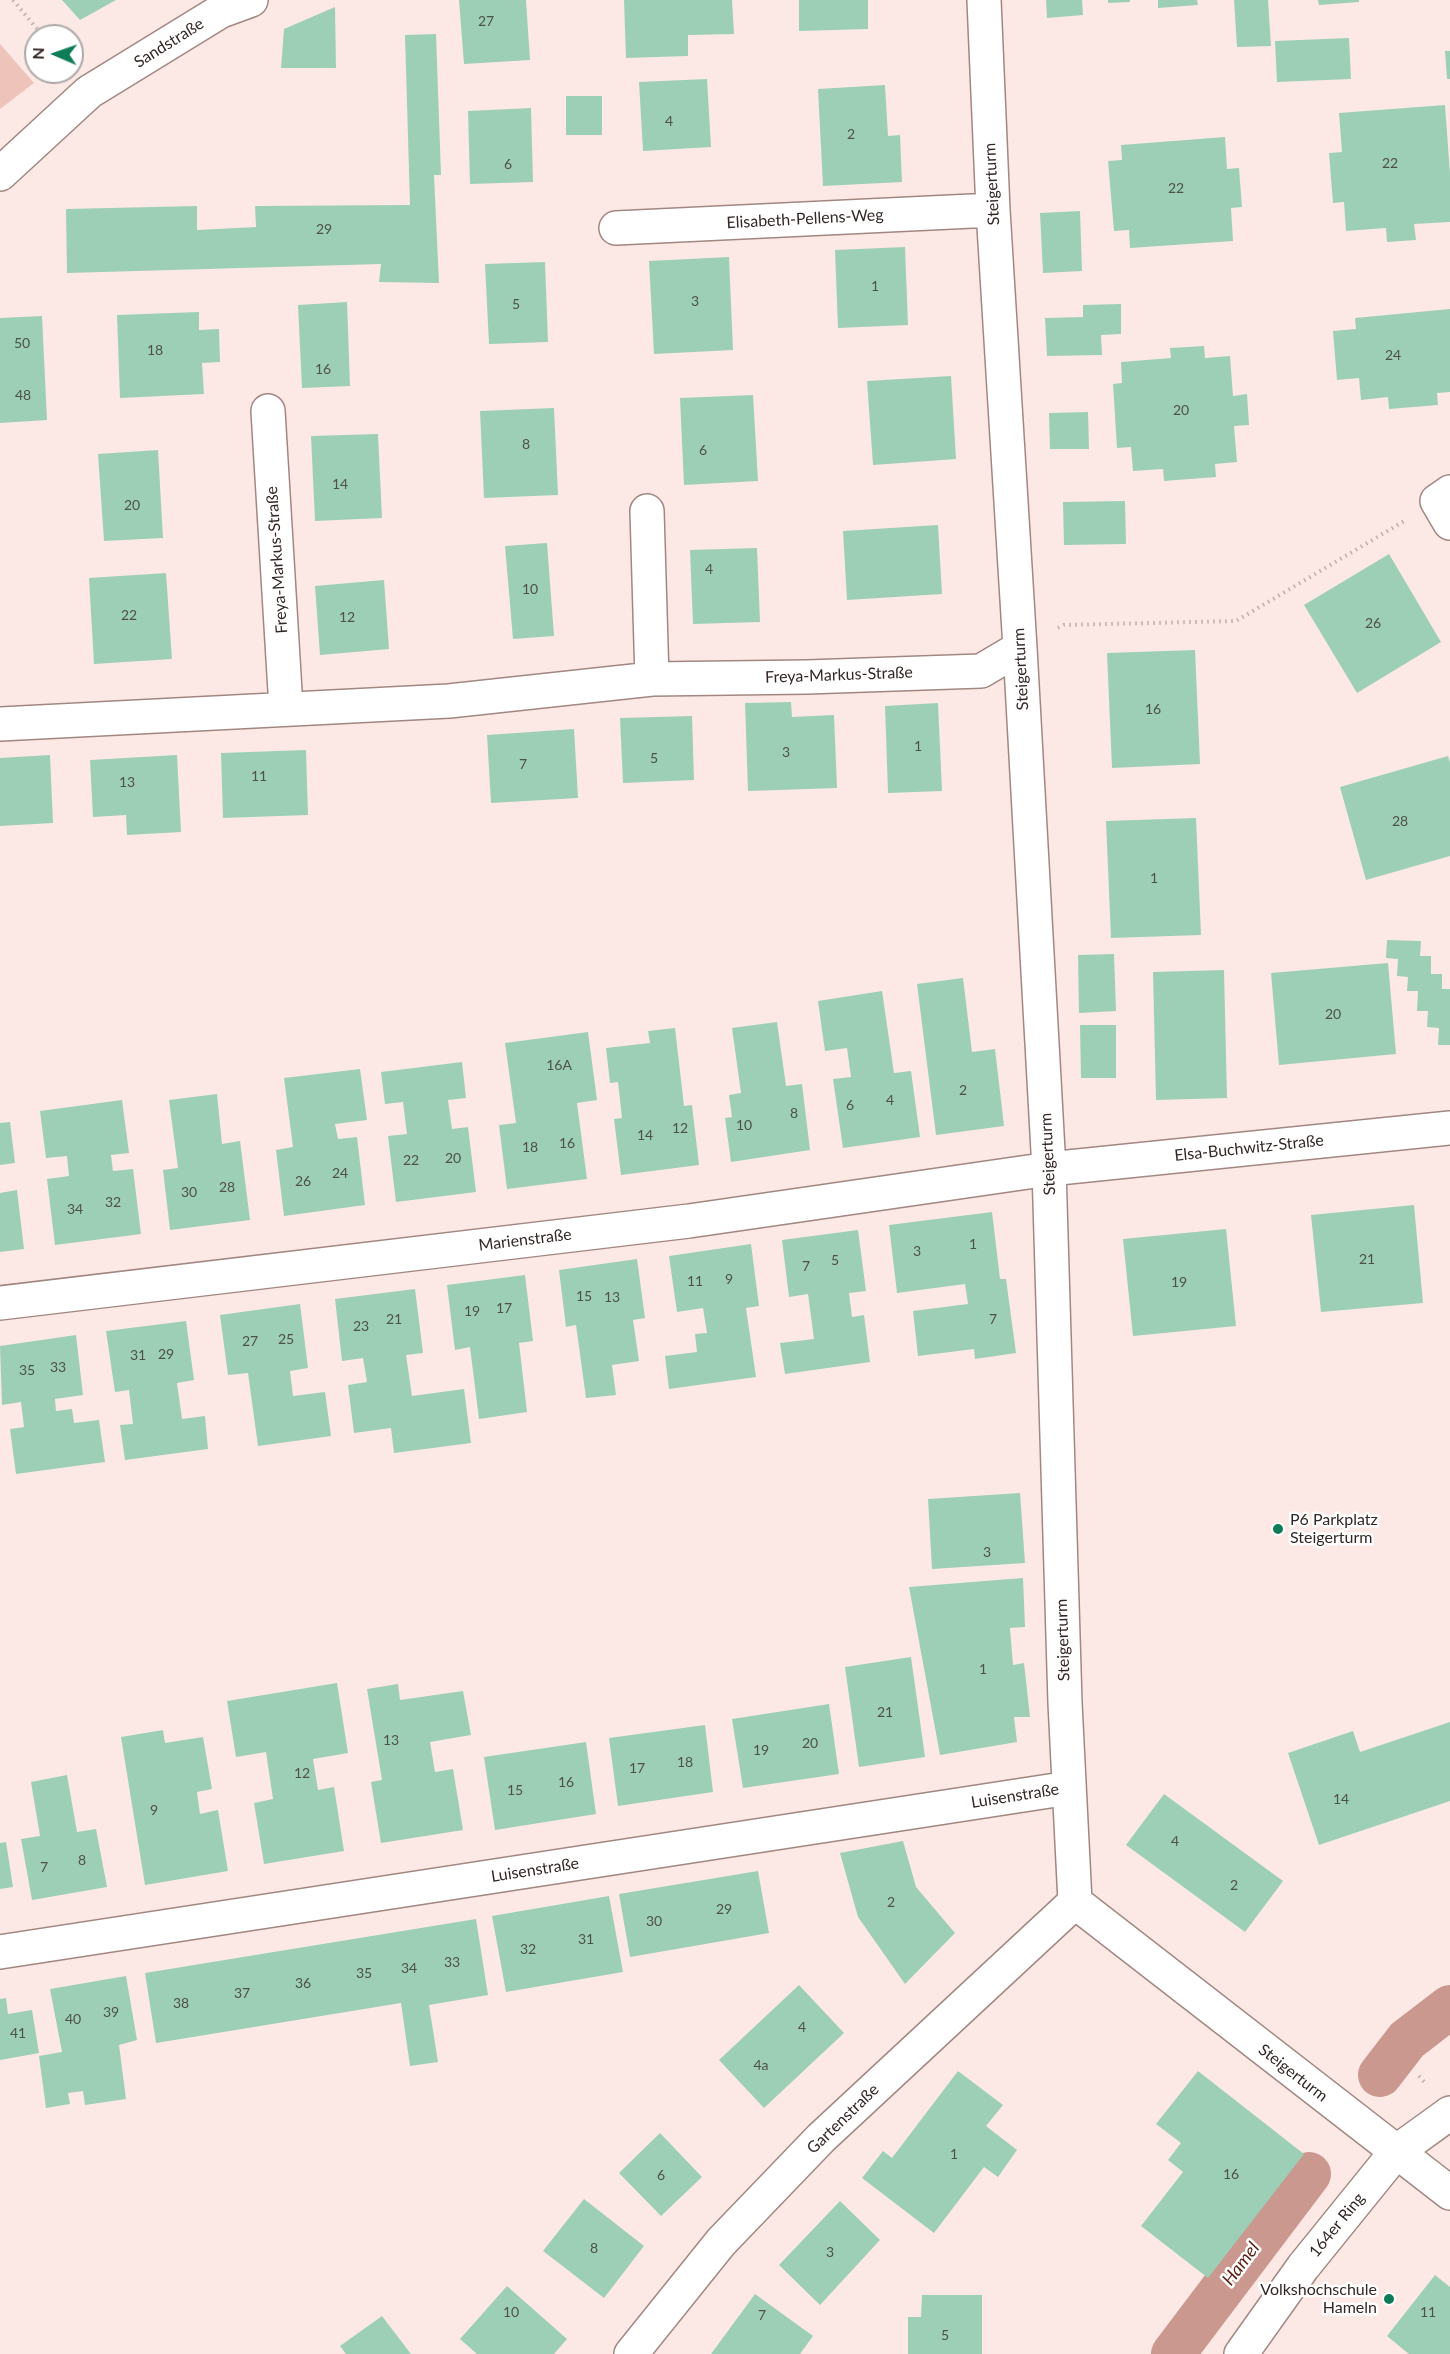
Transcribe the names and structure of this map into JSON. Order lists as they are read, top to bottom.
{
  "streets": {
    "street": [
      "Sandstraße",
      "Steigerturm",
      "Elisabeth-Pellens-Weg",
      "Freya-Markus-Straße",
      "Elsa-Buchwitz-Straße",
      "Marienstraße",
      "Luisenstraße",
      "Gartenstraße",
      "164er Ring"
    ]
  },
  "crossings": [
    ["Steigerturm", "Elisabeth-Pellens-Weg"],
    ["Steigerturm", "Freya-Markus-Straße"],
    ["Steigerturm", "Elsa-Buchwitz-Straße"],
    ["Steigerturm", "Marienstraße"],
    ["Steigerturm", "Luisenstraße"],
    ["Steigerturm", "Gartenstraße"],
    ["Steigerturm", "164er Ring"],
    ["Elsa-Buchwitz-Straße", "Marienstraße"]
  ],
  "water": ["Hamel"],
  "places": ["P6 Parkplatz Steigerturm", "Volkshochschule Hameln"],
  "house_numbers": [
    "27",
    "4",
    "2",
    "22",
    "6",
    "22",
    "29",
    "1",
    "3",
    "5",
    "50",
    "18",
    "24",
    "16",
    "48",
    "20",
    "8",
    "6",
    "14",
    "20",
    "4",
    "10",
    "22",
    "12",
    "26",
    "16",
    "1",
    "3",
    "5",
    "7",
    "11",
    "13",
    "28",
    "1",
    "20",
    "16A",
    "2",
    "4",
    "6",
    "8",
    "10",
    "12",
    "14",
    "16",
    "18",
    "20",
    "22",
    "24",
    "26",
    "28",
    "30",
    "32",
    "34",
    "1",
    "3",
    "21",
    "5",
    "7",
    "9",
    "11",
    "19",
    "15",
    "13",
    "17",
    "19",
    "21",
    "7",
    "23",
    "25",
    "27",
    "29",
    "31",
    "33",
    "35",
    "3",
    "1",
    "21",
    "13",
    "20",
    "19",
    "18",
    "17",
    "12",
    "16",
    "15",
    "14",
    "9",
    "4",
    "8",
    "7",
    "2",
    "2",
    "29",
    "30",
    "31",
    "32",
    "33",
    "34",
    "35",
    "36",
    "37",
    "38",
    "39",
    "40",
    "4",
    "41",
    "4a",
    "1",
    "16",
    "6",
    "8",
    "3",
    "10",
    "11",
    "7",
    "5"
  ],
  "north": "left"
}
